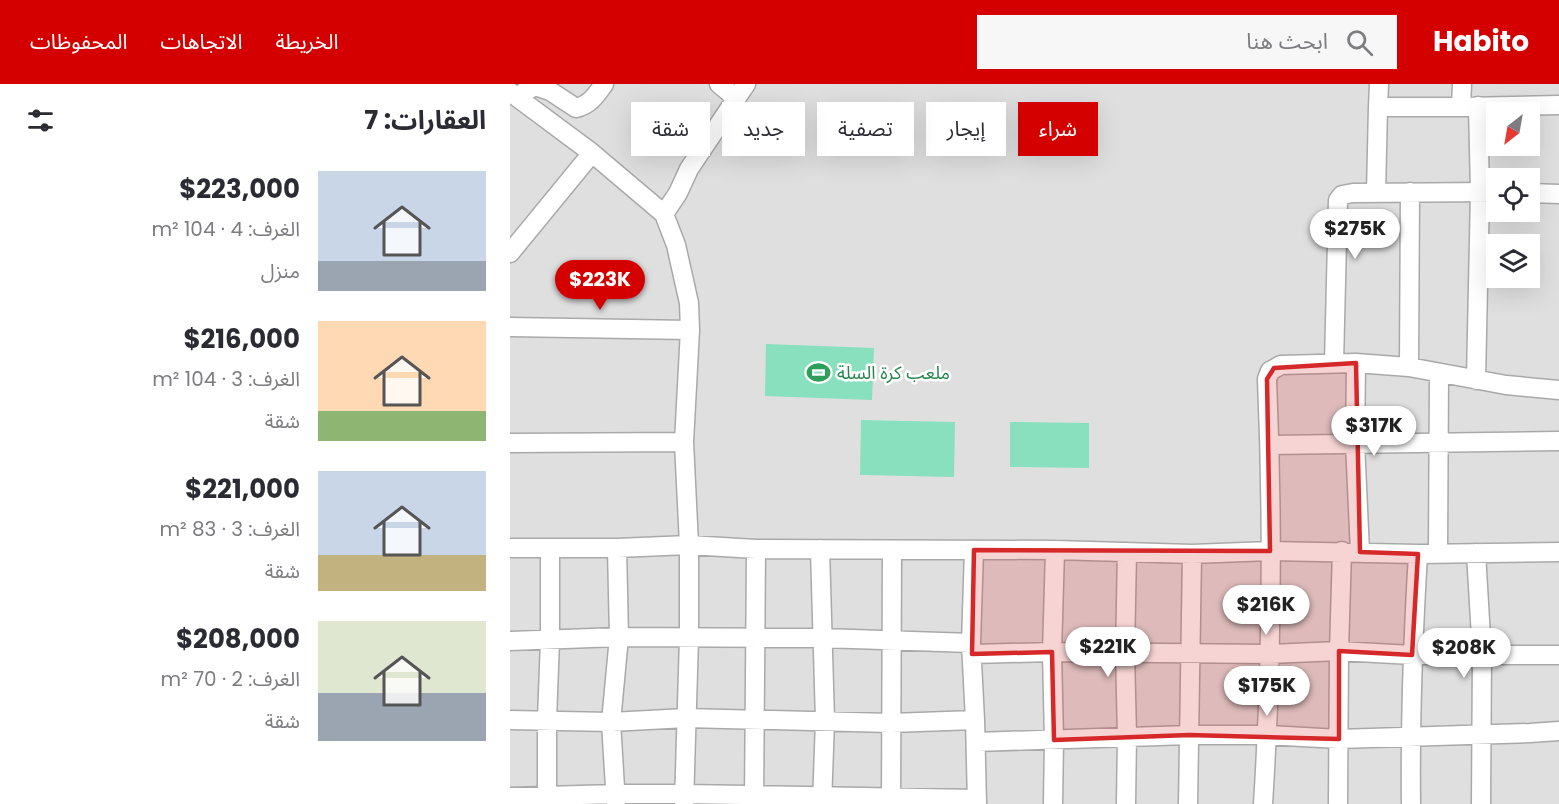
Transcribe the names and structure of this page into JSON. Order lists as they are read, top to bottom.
{
  "places": {
    "sports": ["ملعب كرة السلة"]
  },
  "north": "bottom left",
  "page": {
    "header": "Habito",
    "search": "ابحث هنا",
    "nav": ["الخريطة", "الاتجاهات", "المحفوظات"],
    "heading": "العقارات: 7",
    "chip": [
      "شراء",
      "إيجار",
      "تصفية",
      "جديد",
      "شقة"
    ],
    "list": [
      {
        "name": "$223,000",
        "note": "الغرف: 4 · 104 m² · منزل"
      },
      {
        "name": "$216,000",
        "note": "الغرف: 3 · 104 m² · شقة"
      },
      {
        "name": "$221,000",
        "note": "الغرف: 3 · 83 m² · شقة"
      },
      {
        "name": "$208,000",
        "note": "الغرف: 2 · 70 m² · شقة"
      }
    ],
    "price": [
      "$275K",
      "$223K",
      "$317K",
      "$216K",
      "$221K",
      "$208K",
      "$175K"
    ]
  }
}
